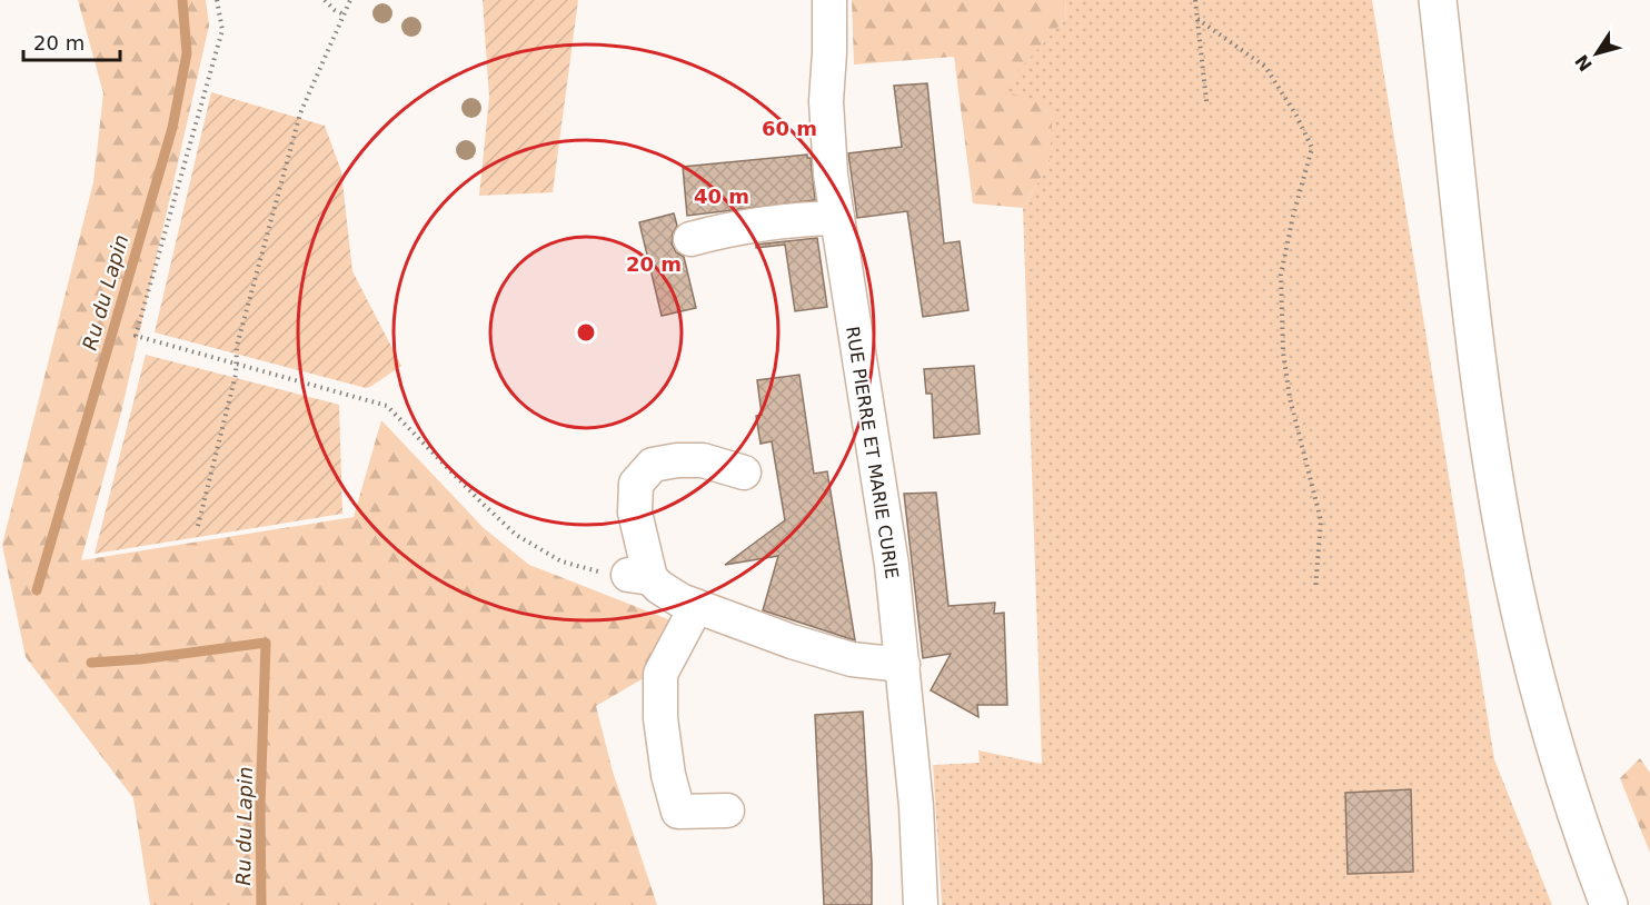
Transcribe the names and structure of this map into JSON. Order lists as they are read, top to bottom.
{
  "streets": {
    "street": ["RUE PIERRE ET MARIE CURIE"]
  },
  "water": ["Ru du Lapin"],
  "scale_bar": "20 m",
  "north": "bottom left",
  "rings": ["60 m", "40 m", "20 m"]
}
